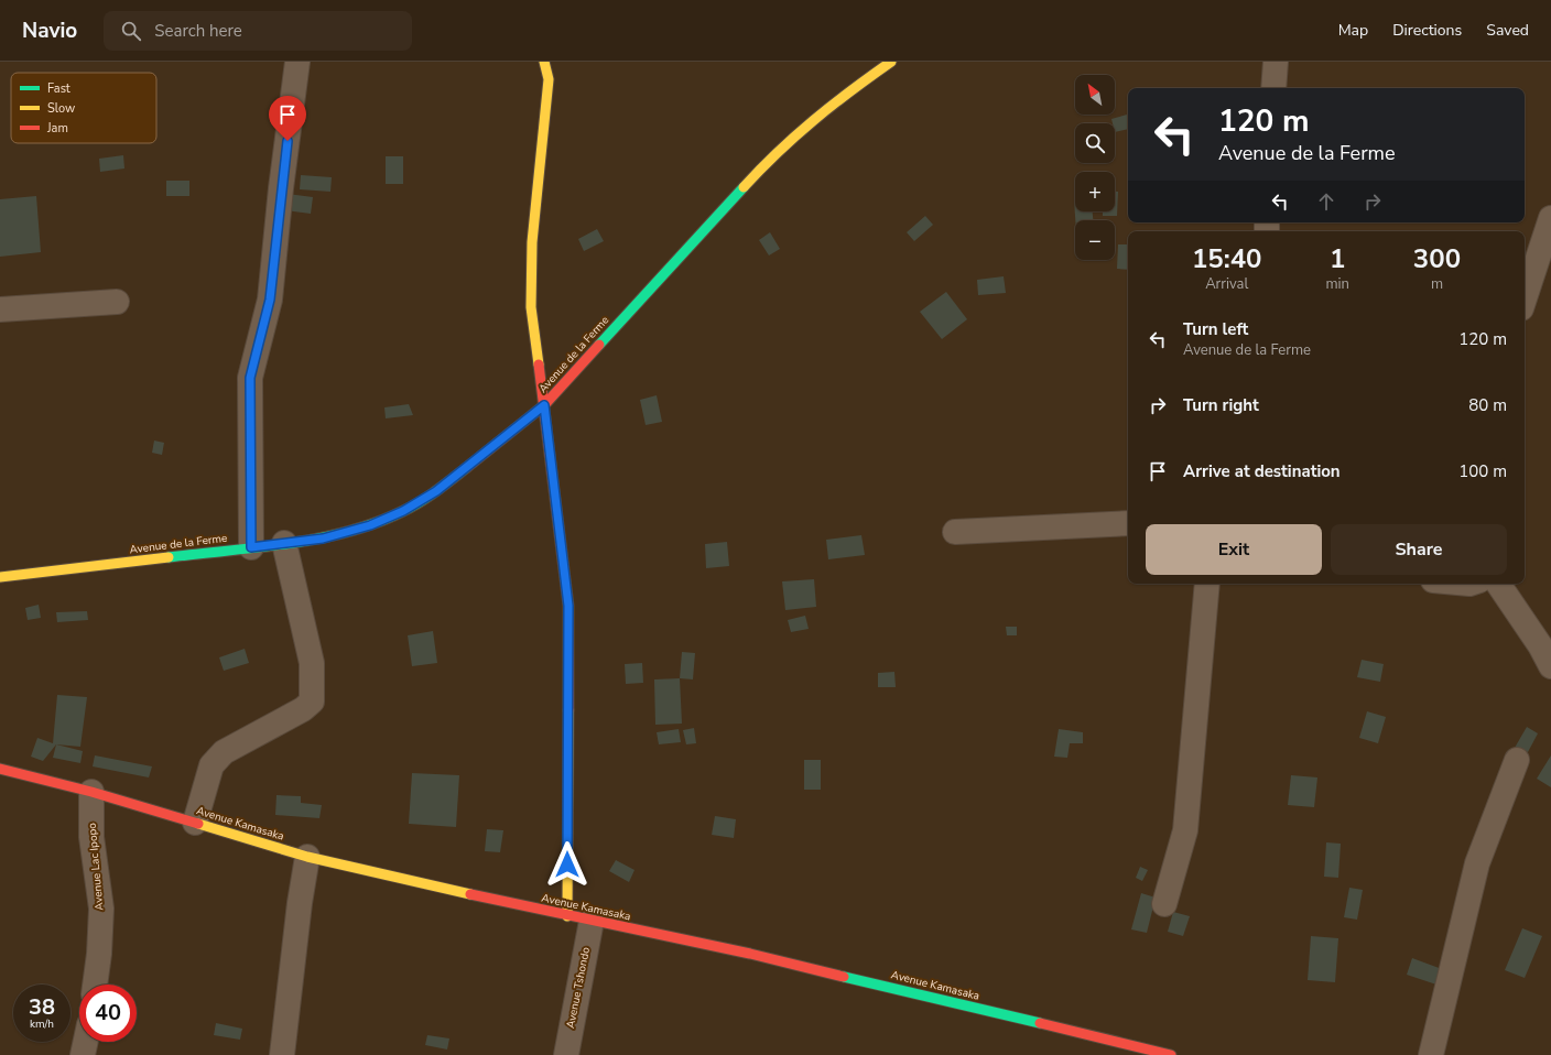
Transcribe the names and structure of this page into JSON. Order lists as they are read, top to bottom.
{
  "streets": {
    "street": [
      "Avenue de la Ferme",
      "Avenue Kamasaka",
      "Avenue Lac Ipopo",
      "Avenue Tshondo"
    ]
  },
  "crossings": [
    ["Avenue Kamasaka", "Avenue Lac Ipopo"],
    ["Avenue Kamasaka", "Avenue Tshondo"]
  ],
  "legend": ["Fast", "Slow", "Jam"],
  "north": "top left",
  "page": {
    "header": "Navio",
    "search": "Search here",
    "nav": ["Map", "Directions", "Saved"],
    "map_buttons": ["+", "−"],
    "turn": ["120 m", "Avenue de la Ferme"],
    "eta": [
      "15:40",
      "Arrival",
      "1",
      "min",
      "300",
      "m"
    ],
    "list": [
      {
        "name": "Turn left",
        "note": "Avenue de la Ferme",
        "value": "120 m"
      },
      {
        "name": "Turn right",
        "value": "80 m"
      },
      {
        "name": "Arrive at destination",
        "value": "100 m"
      }
    ],
    "buttons": ["Exit", "Share"],
    "speed": "38 km/h",
    "limit": "40"
  }
}
